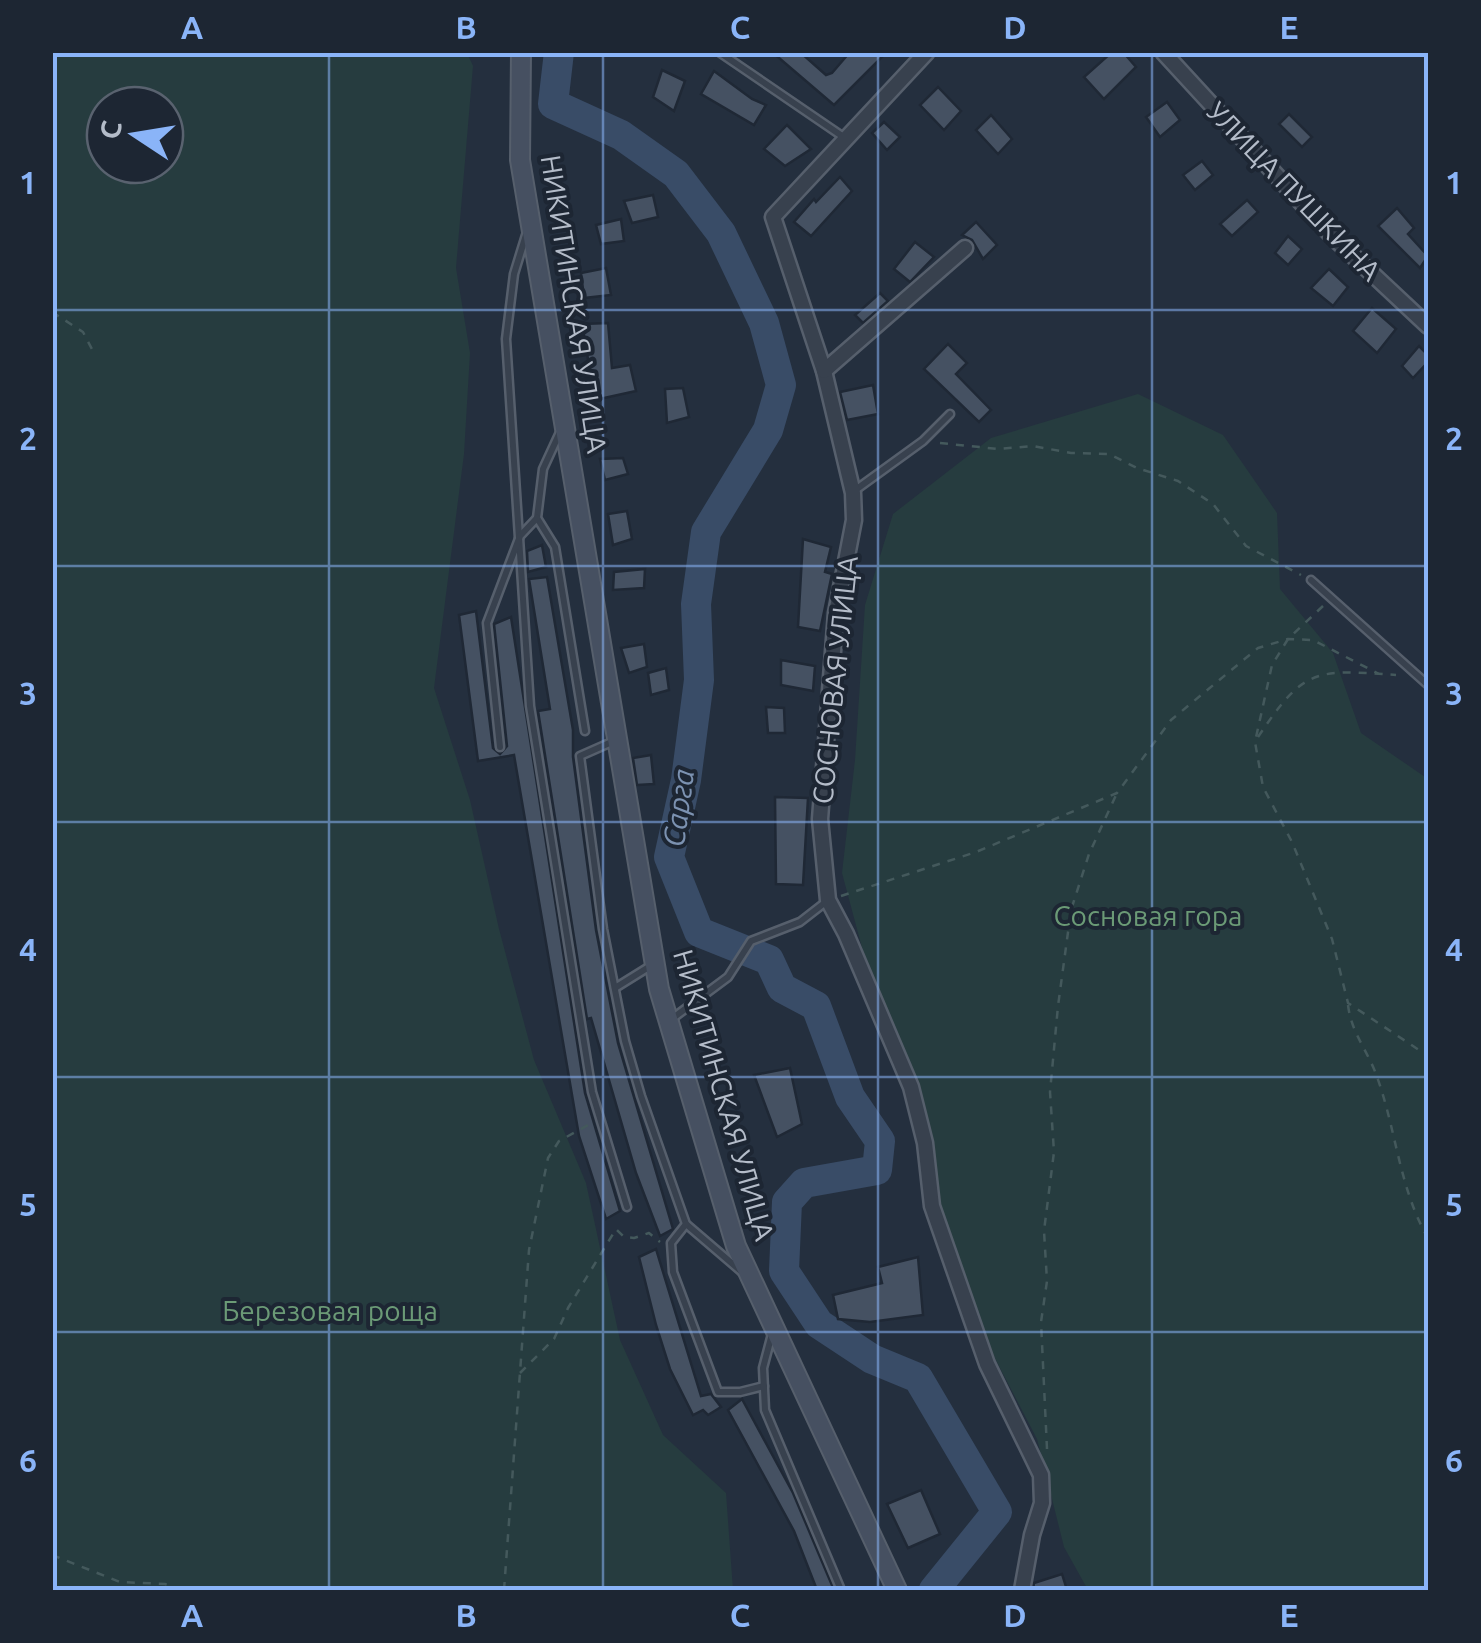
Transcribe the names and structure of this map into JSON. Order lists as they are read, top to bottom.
{
  "streets": {
    "street": ["УЛИЦА ПУШКИНА", "НИКИТИНСКАЯ УЛИЦА", "СОСНОВАЯ УЛИЦА"]
  },
  "water": ["Сарга"],
  "parks": ["Сосновая гора", "Березовая роща"],
  "north": "left",
  "grid": {
    "columns": [
      "A",
      "B",
      "C",
      "D",
      "E"
    ],
    "rows": [
      "1",
      "2",
      "3",
      "4",
      "5",
      "6"
    ]
  }
}
